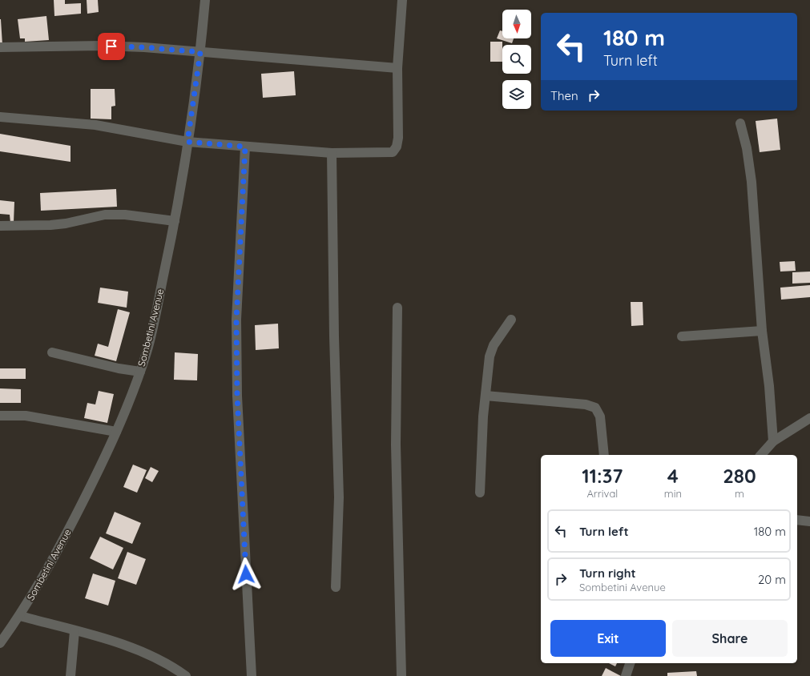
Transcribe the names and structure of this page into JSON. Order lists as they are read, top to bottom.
{
  "streets": {
    "street": ["Sombetini Avenue"]
  },
  "north": "bottom",
  "page": {
    "turn": ["180 m", "Turn left"],
    "then": "Then",
    "eta": [
      "11:37",
      "Arrival",
      "4",
      "min",
      "280",
      "m"
    ],
    "list": [
      {
        "name": "Turn left",
        "value": "180 m"
      },
      {
        "name": "Turn right",
        "note": "Sombetini Avenue",
        "value": "20 m"
      }
    ],
    "buttons": ["Exit", "Share"]
  }
}
